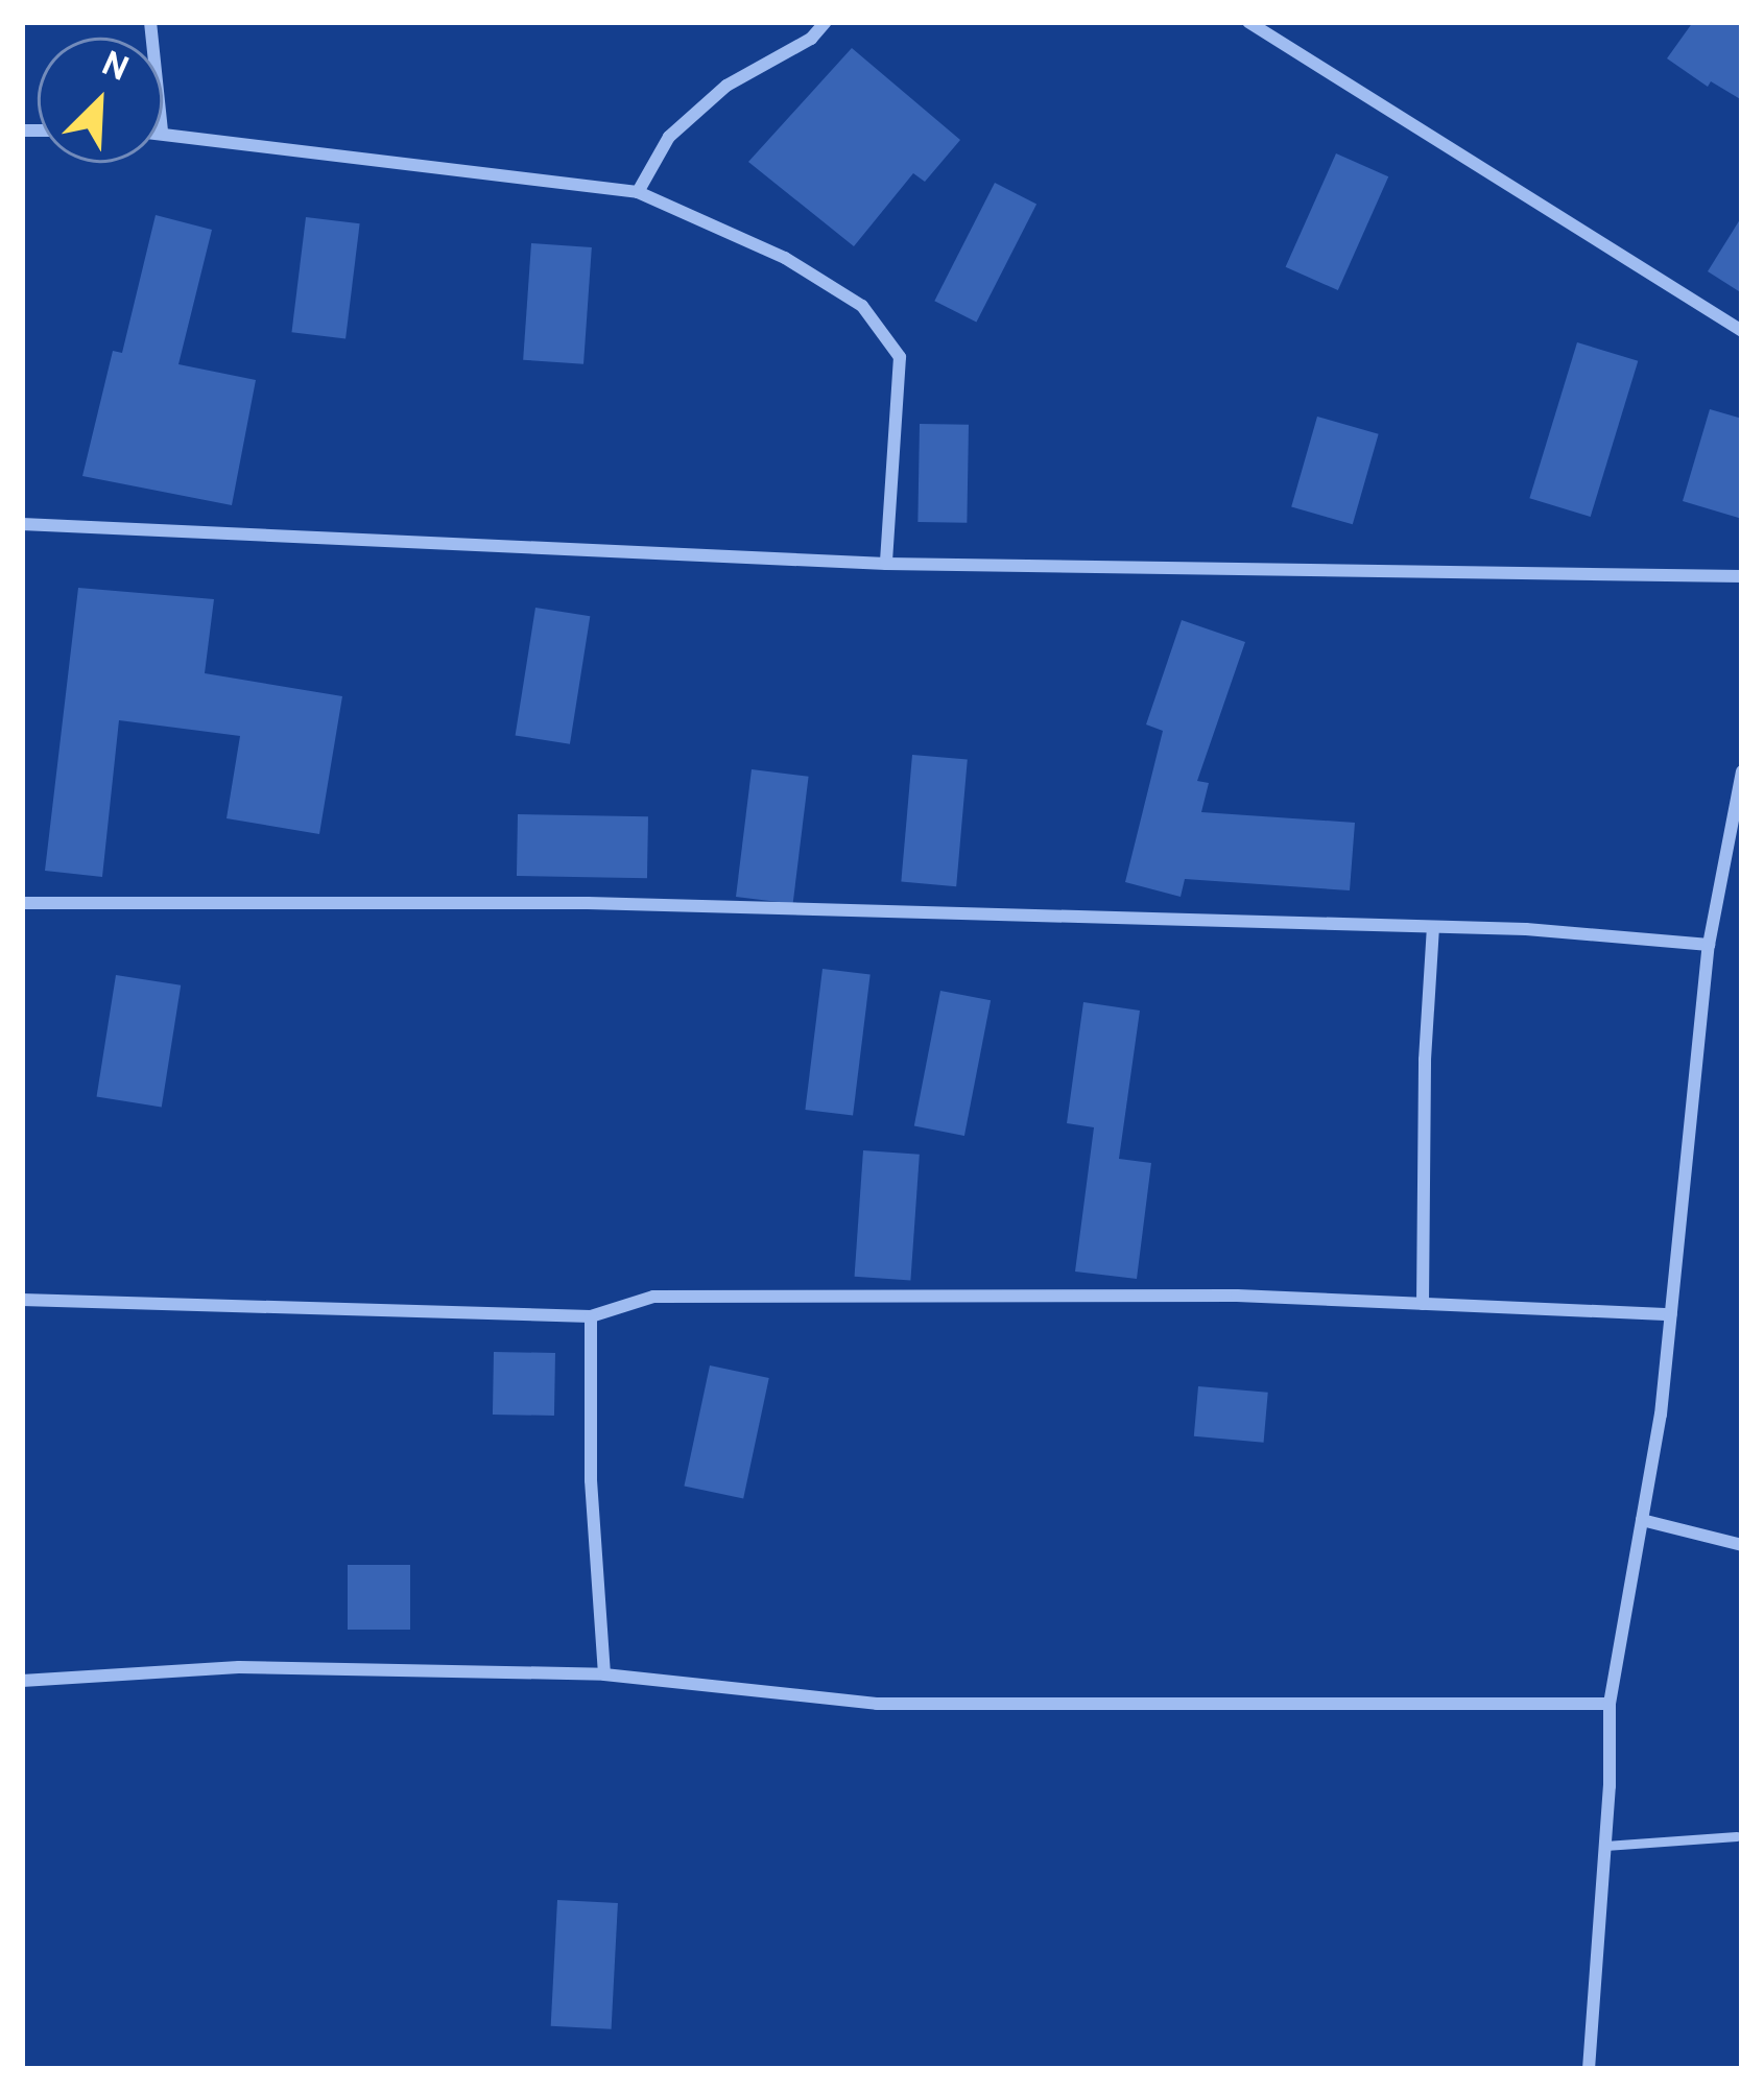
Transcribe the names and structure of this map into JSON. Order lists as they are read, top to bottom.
{
  "north": "top right"
}
